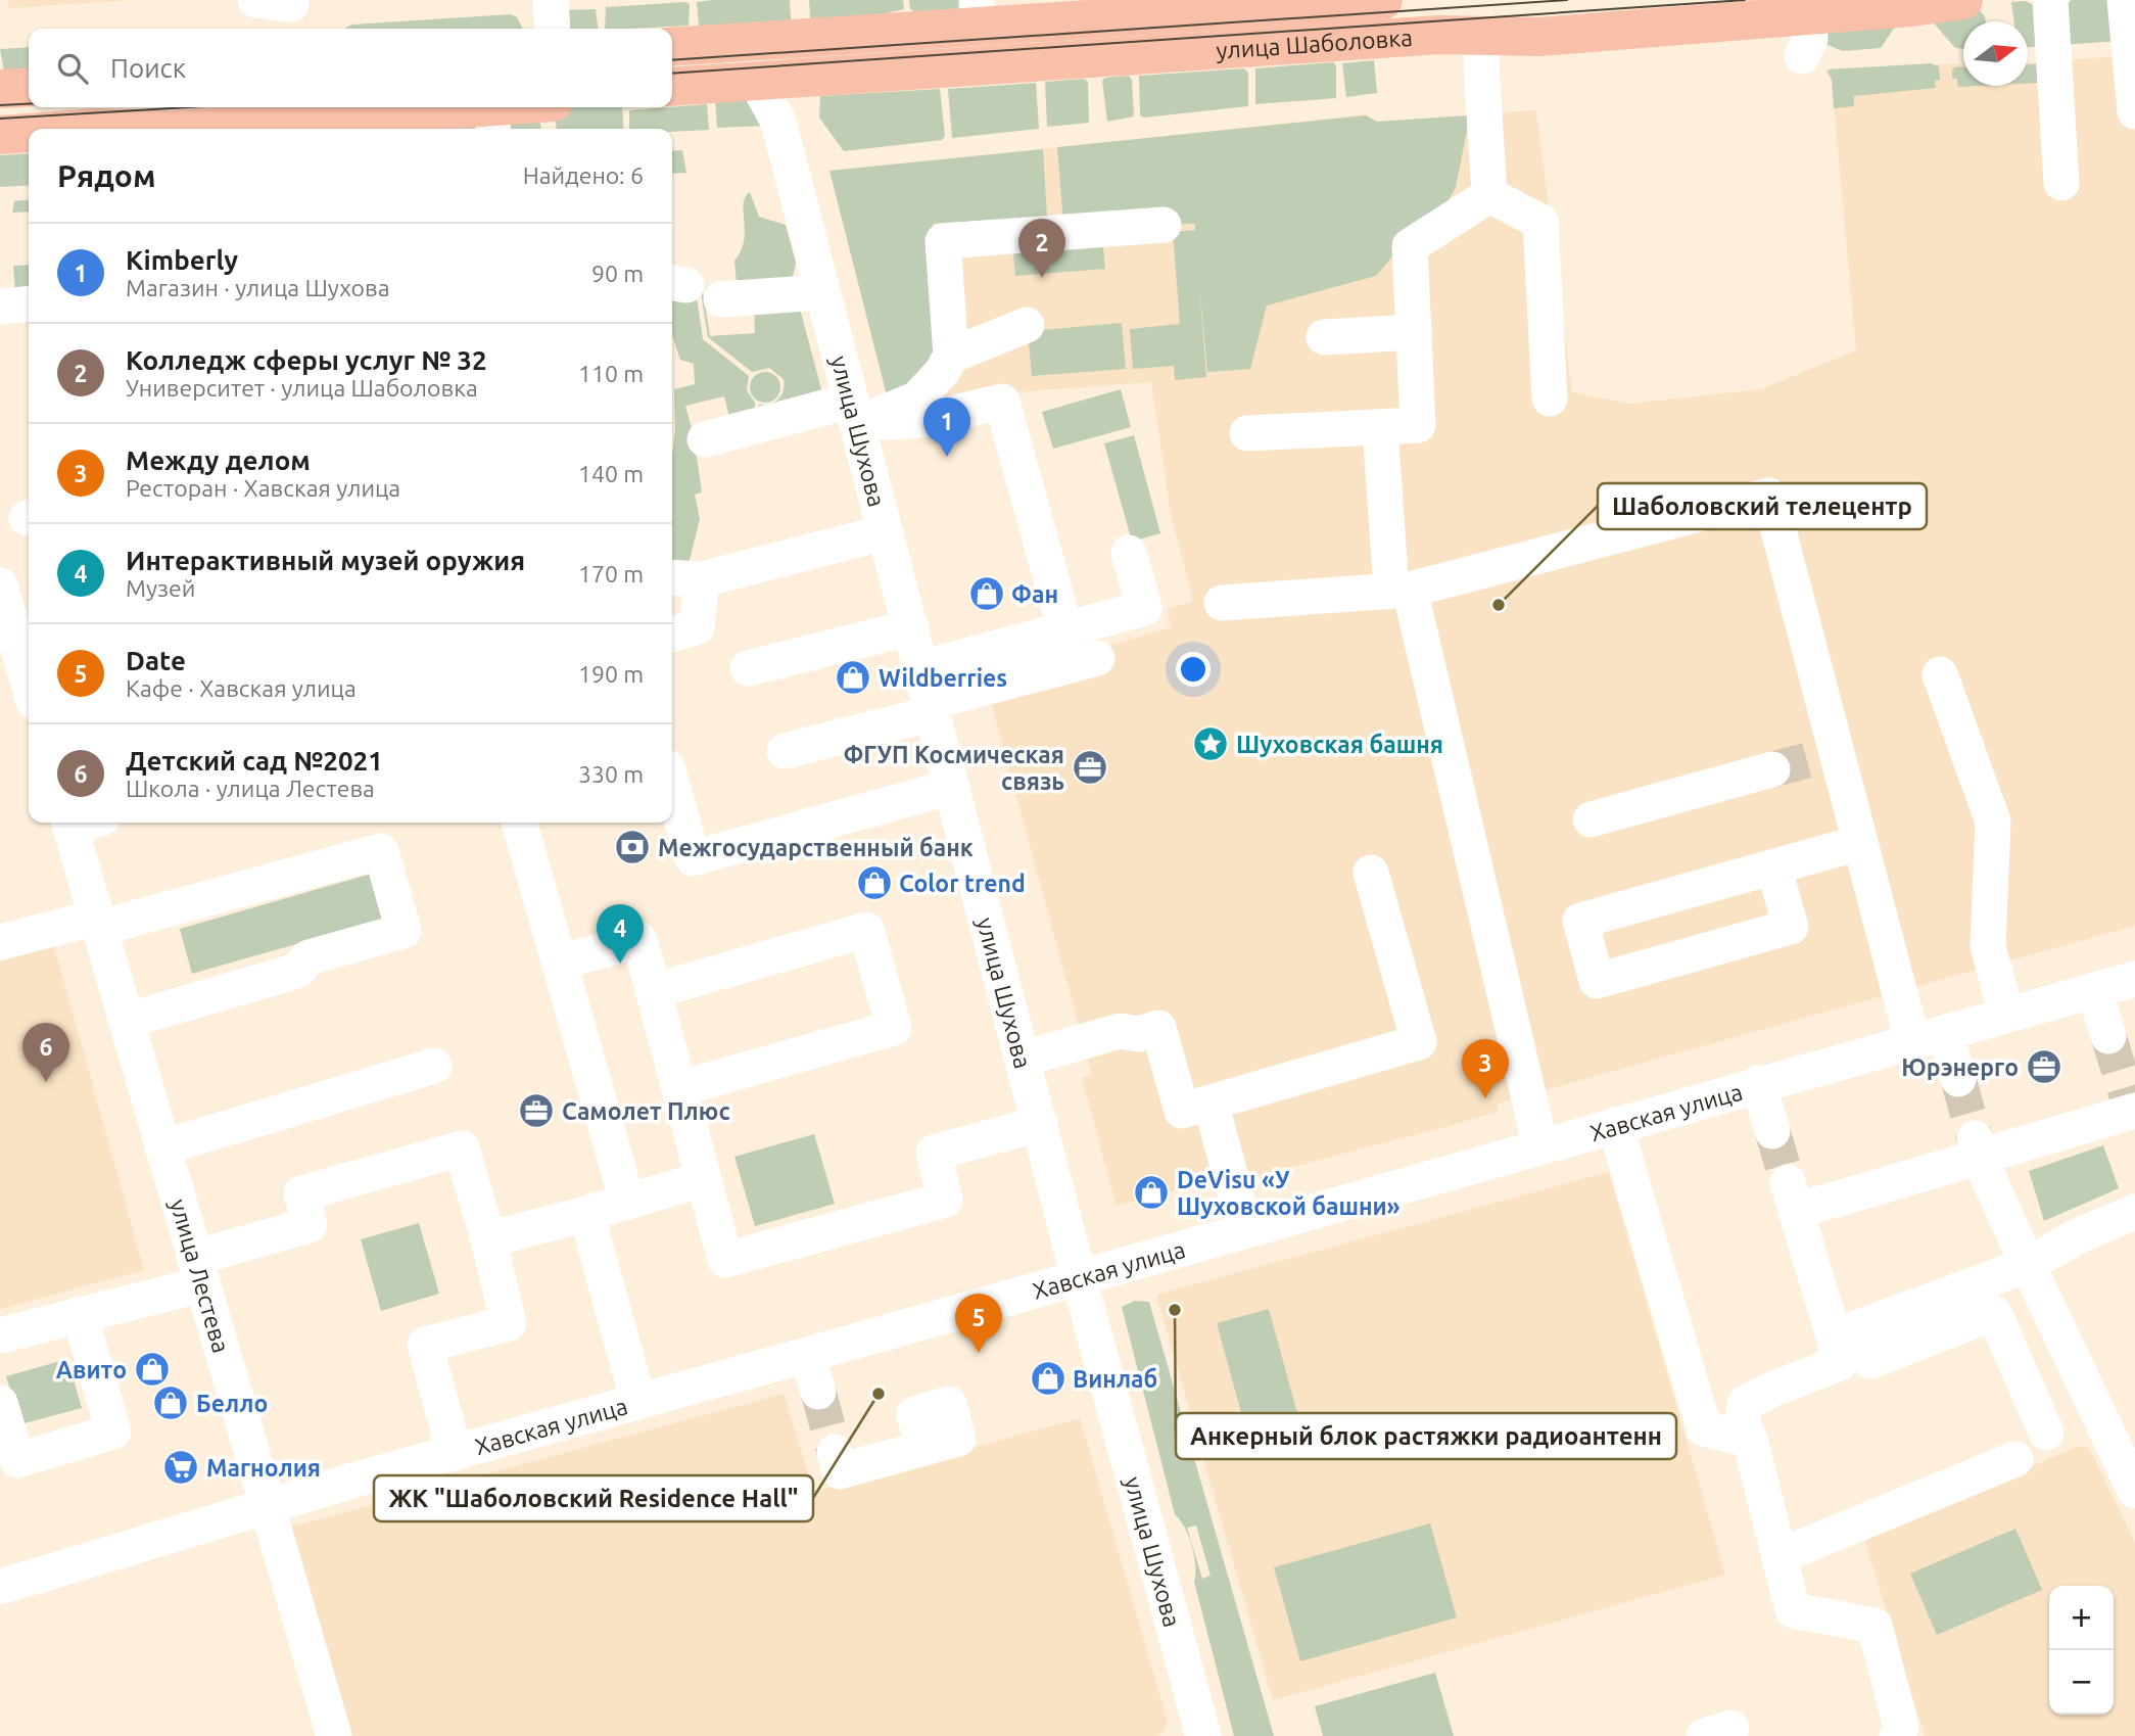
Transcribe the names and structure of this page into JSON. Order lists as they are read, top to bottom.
{
  "streets": {
    "main road": ["улица Шаболовка"],
    "street": ["улица Шухова", "Хавская улица", "улица Лестева"]
  },
  "crossings": [
    ["улица Шаболовка", "улица Шухова"],
    ["улица Шухова", "Хавская улица"],
    ["Хавская улица", "улица Лестева"]
  ],
  "places": {
    "shop": [
      "Фан",
      "Wildberries",
      "Color trend",
      "DeVisu «У Шуховской башни»",
      "Авито",
      "Винлаб",
      "Белло"
    ],
    "other": ["Шаболовский телецентр", "Анкерный блок растяжки радиоантенн", "ЖК \"Шаболовский Residence Hall\""],
    "place": ["Шуховская башня"],
    "office": ["ФГУП Космическая связь", "Юрэнерго", "Самолет Плюс"],
    "bank": ["Межгосударственный банк"],
    "supermarket": ["Магнолия"]
  },
  "north": "right",
  "page": {
    "search": "Поиск",
    "heading": ["Рядом", "Найдено: 6"],
    "pins": [
      "2",
      "1",
      "4",
      "6",
      "3",
      "5"
    ],
    "list": [
      {
        "mark": "1",
        "name": "Kimberly",
        "note": "Магазин · улица Шухова",
        "value": "90 m"
      },
      {
        "mark": "2",
        "name": "Колледж сферы услуг № 32",
        "note": "Университет · улица Шаболовка",
        "value": "110 m"
      },
      {
        "mark": "3",
        "name": "Между делом",
        "note": "Ресторан · Хавская улица",
        "value": "140 m"
      },
      {
        "mark": "4",
        "name": "Интерактивный музей оружия",
        "note": "Музей",
        "value": "170 m"
      },
      {
        "mark": "5",
        "name": "Date",
        "note": "Кафе · Хавская улица",
        "value": "190 m"
      },
      {
        "mark": "6",
        "name": "Детский сад №2021",
        "note": "Школа · улица Лестева",
        "value": "330 m"
      }
    ],
    "map_buttons": ["+", "−"]
  }
}
